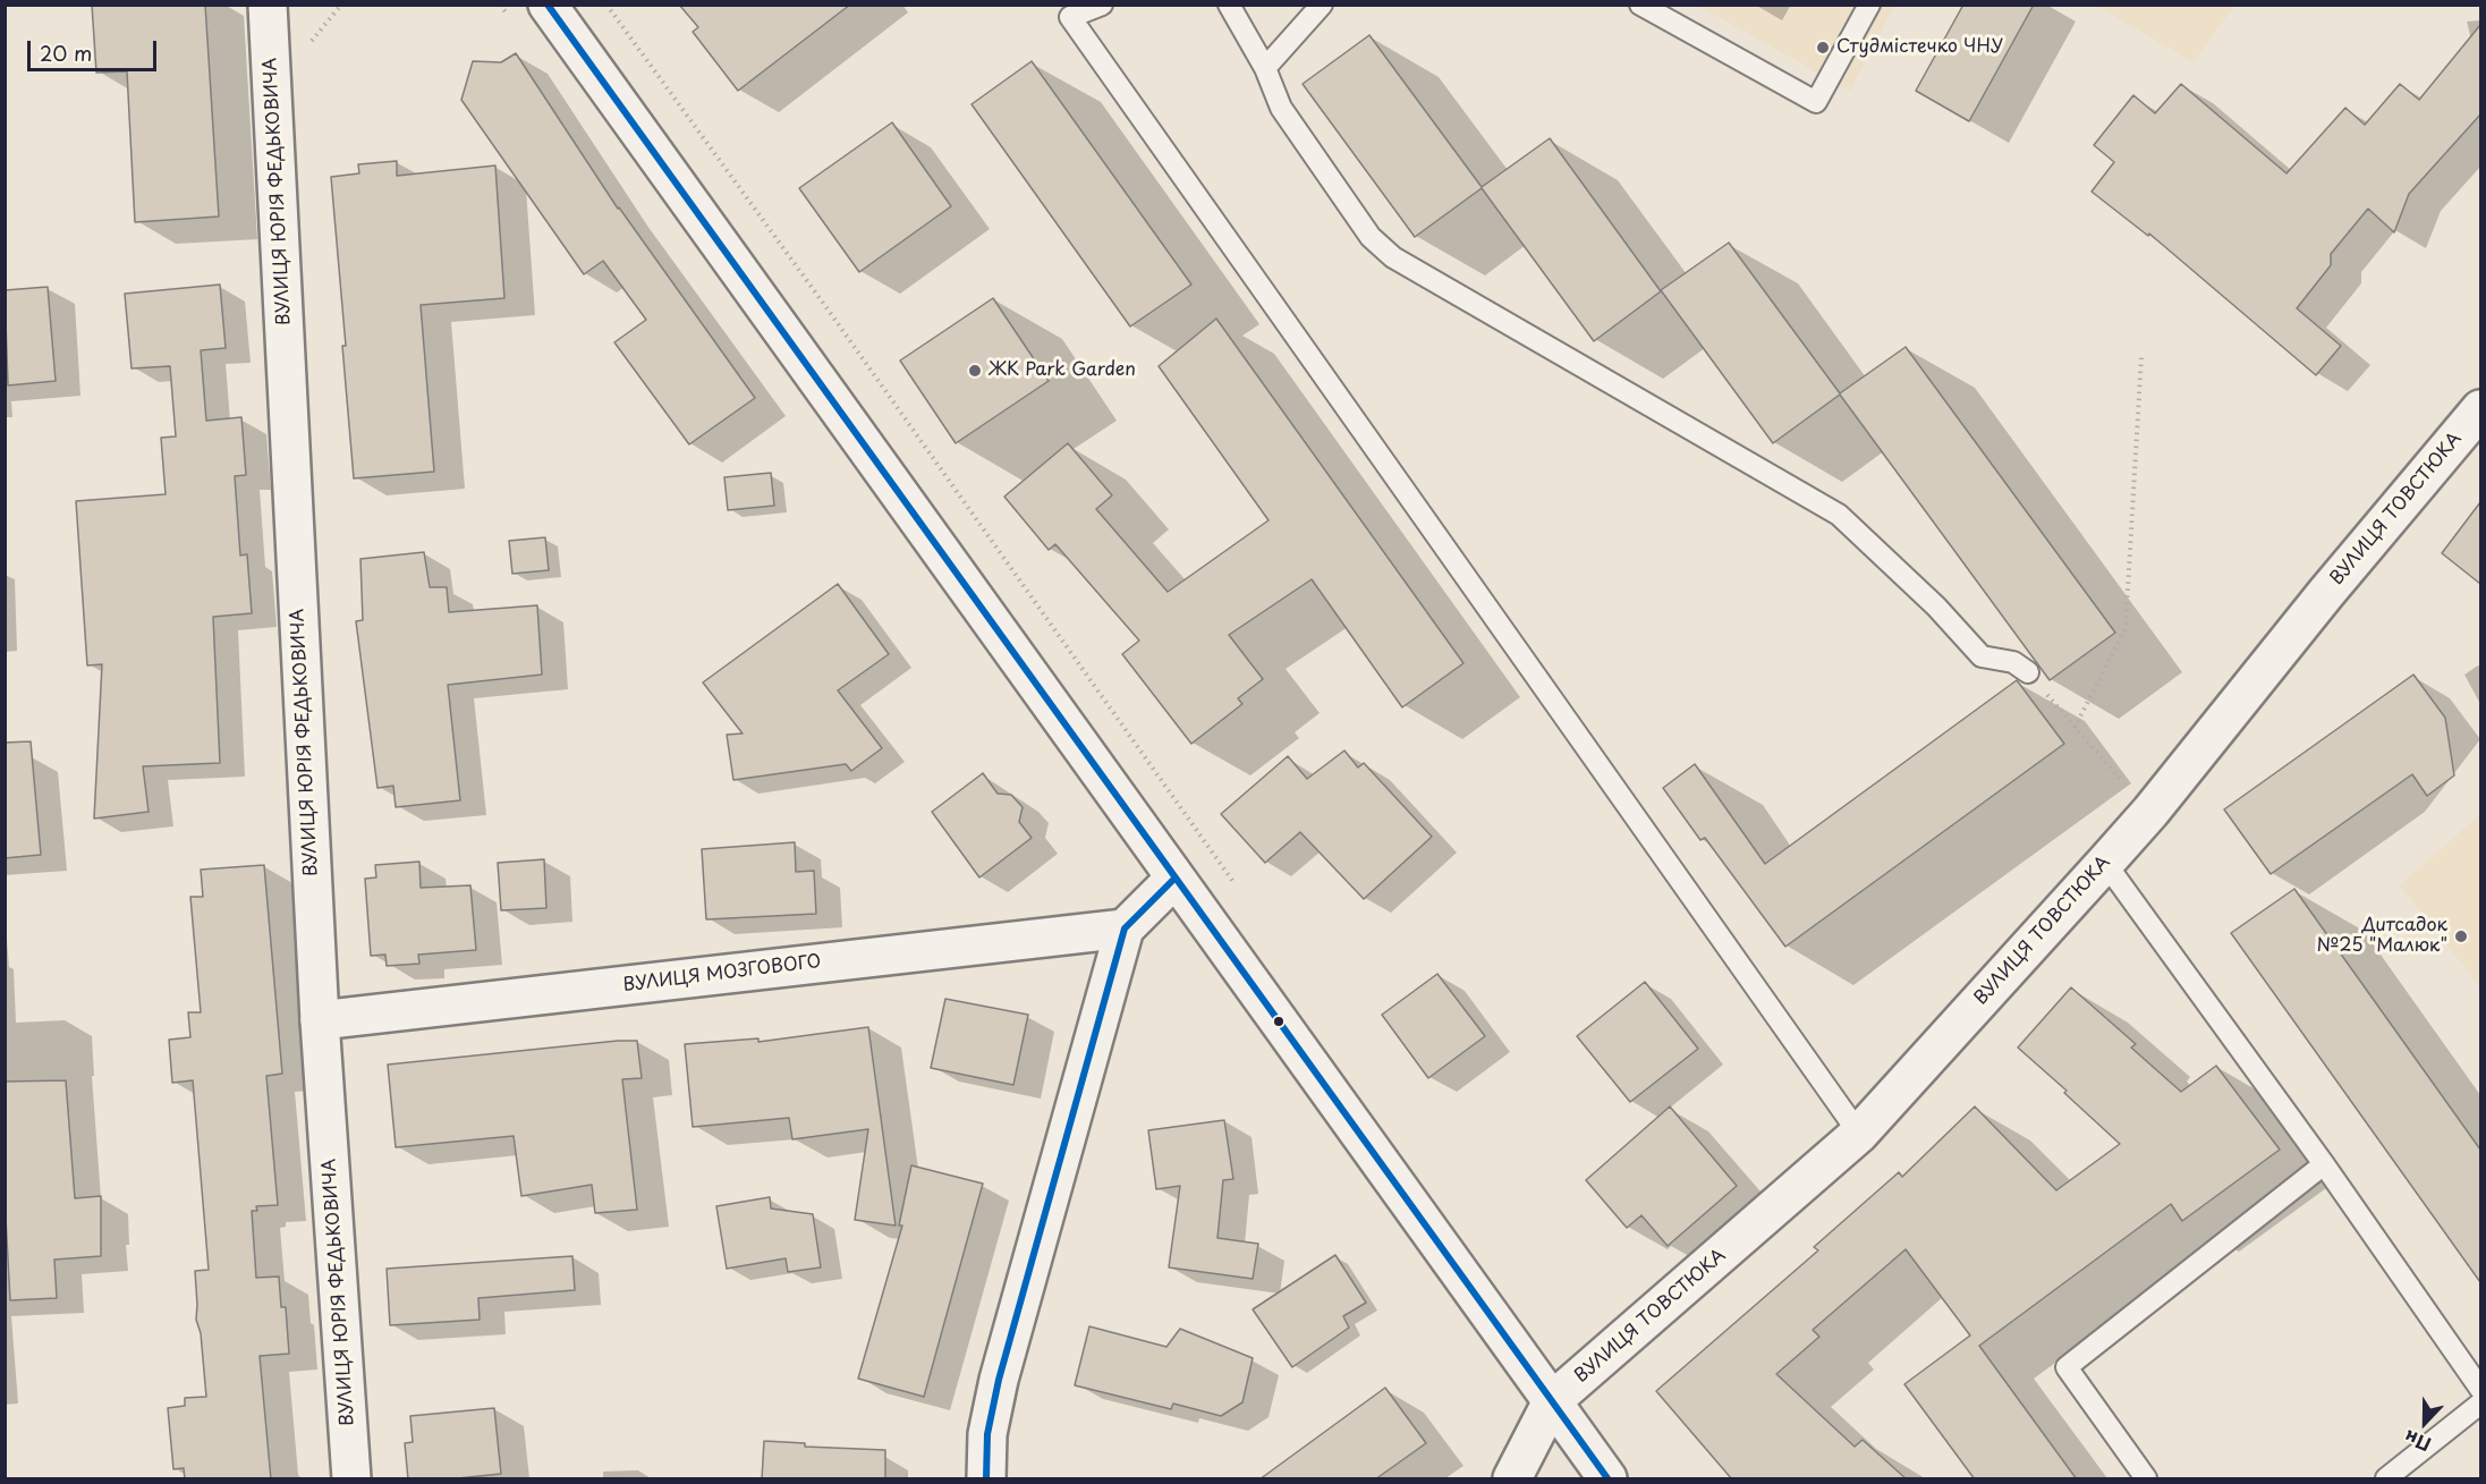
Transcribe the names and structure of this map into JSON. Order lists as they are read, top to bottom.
{
  "streets": {
    "street": ["ВУЛИЦЯ ЮРІЯ ФЕДЬКОВИЧА", "ВУЛИЦЯ ТОВСТЮКА", "ВУЛИЦЯ МОЗГОВОГО"]
  },
  "crossings": [
    ["ВУЛИЦЯ ЮРІЯ ФЕДЬКОВИЧА", "ВУЛИЦЯ МОЗГОВОГО"]
  ],
  "places": ["Студмістечко ЧНУ", "ЖК Park Garden", "Дитсадок №25 \"Малюк\""],
  "scale_bar": "20 m",
  "north": "bottom"
}
